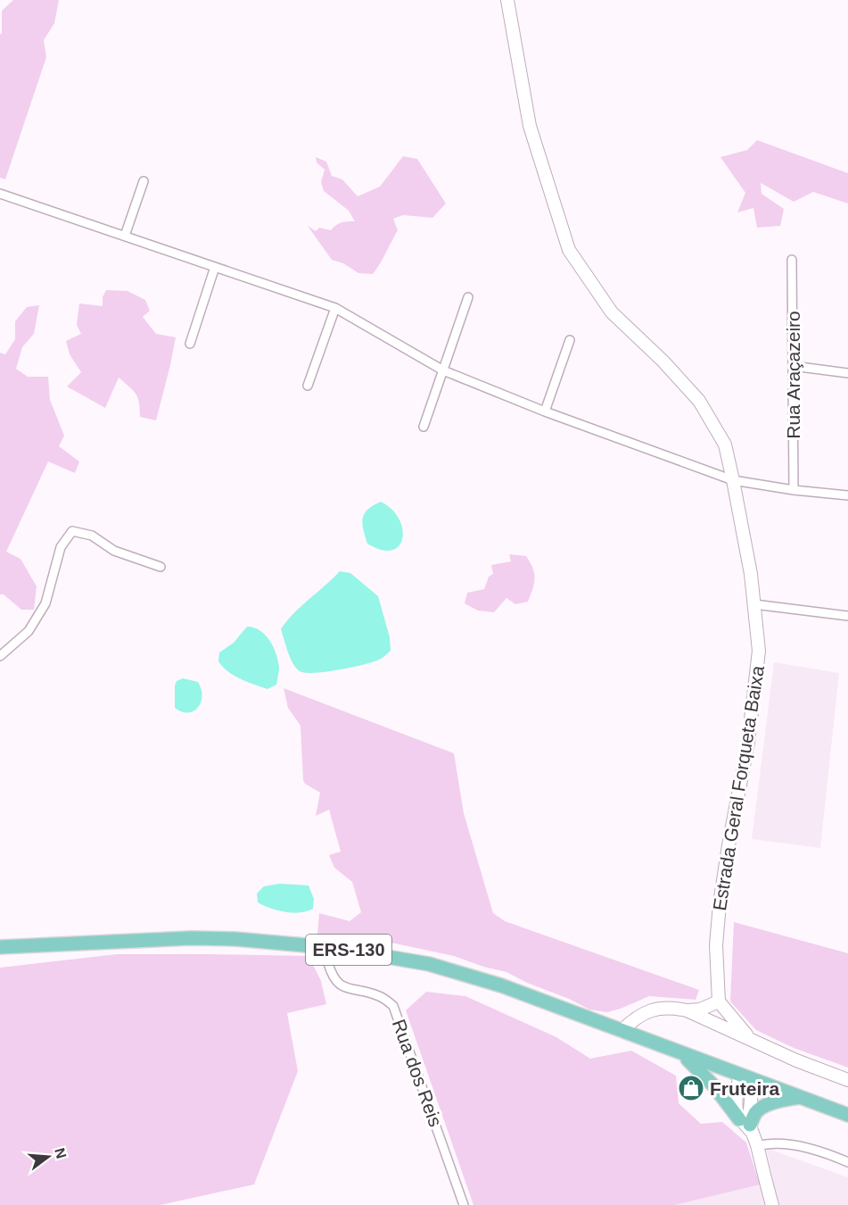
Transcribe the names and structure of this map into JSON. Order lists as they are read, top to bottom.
{
  "streets": {
    "main road": ["ERS-130"],
    "street": ["Rua Araçazeiro", "Estrada Geral Forqueta Baixa", "Rua dos Reis"]
  },
  "crossings": [
    ["ERS-130", "Rua dos Reis"]
  ],
  "places": {
    "shop": ["Fruteira"]
  },
  "north": "right"
}
